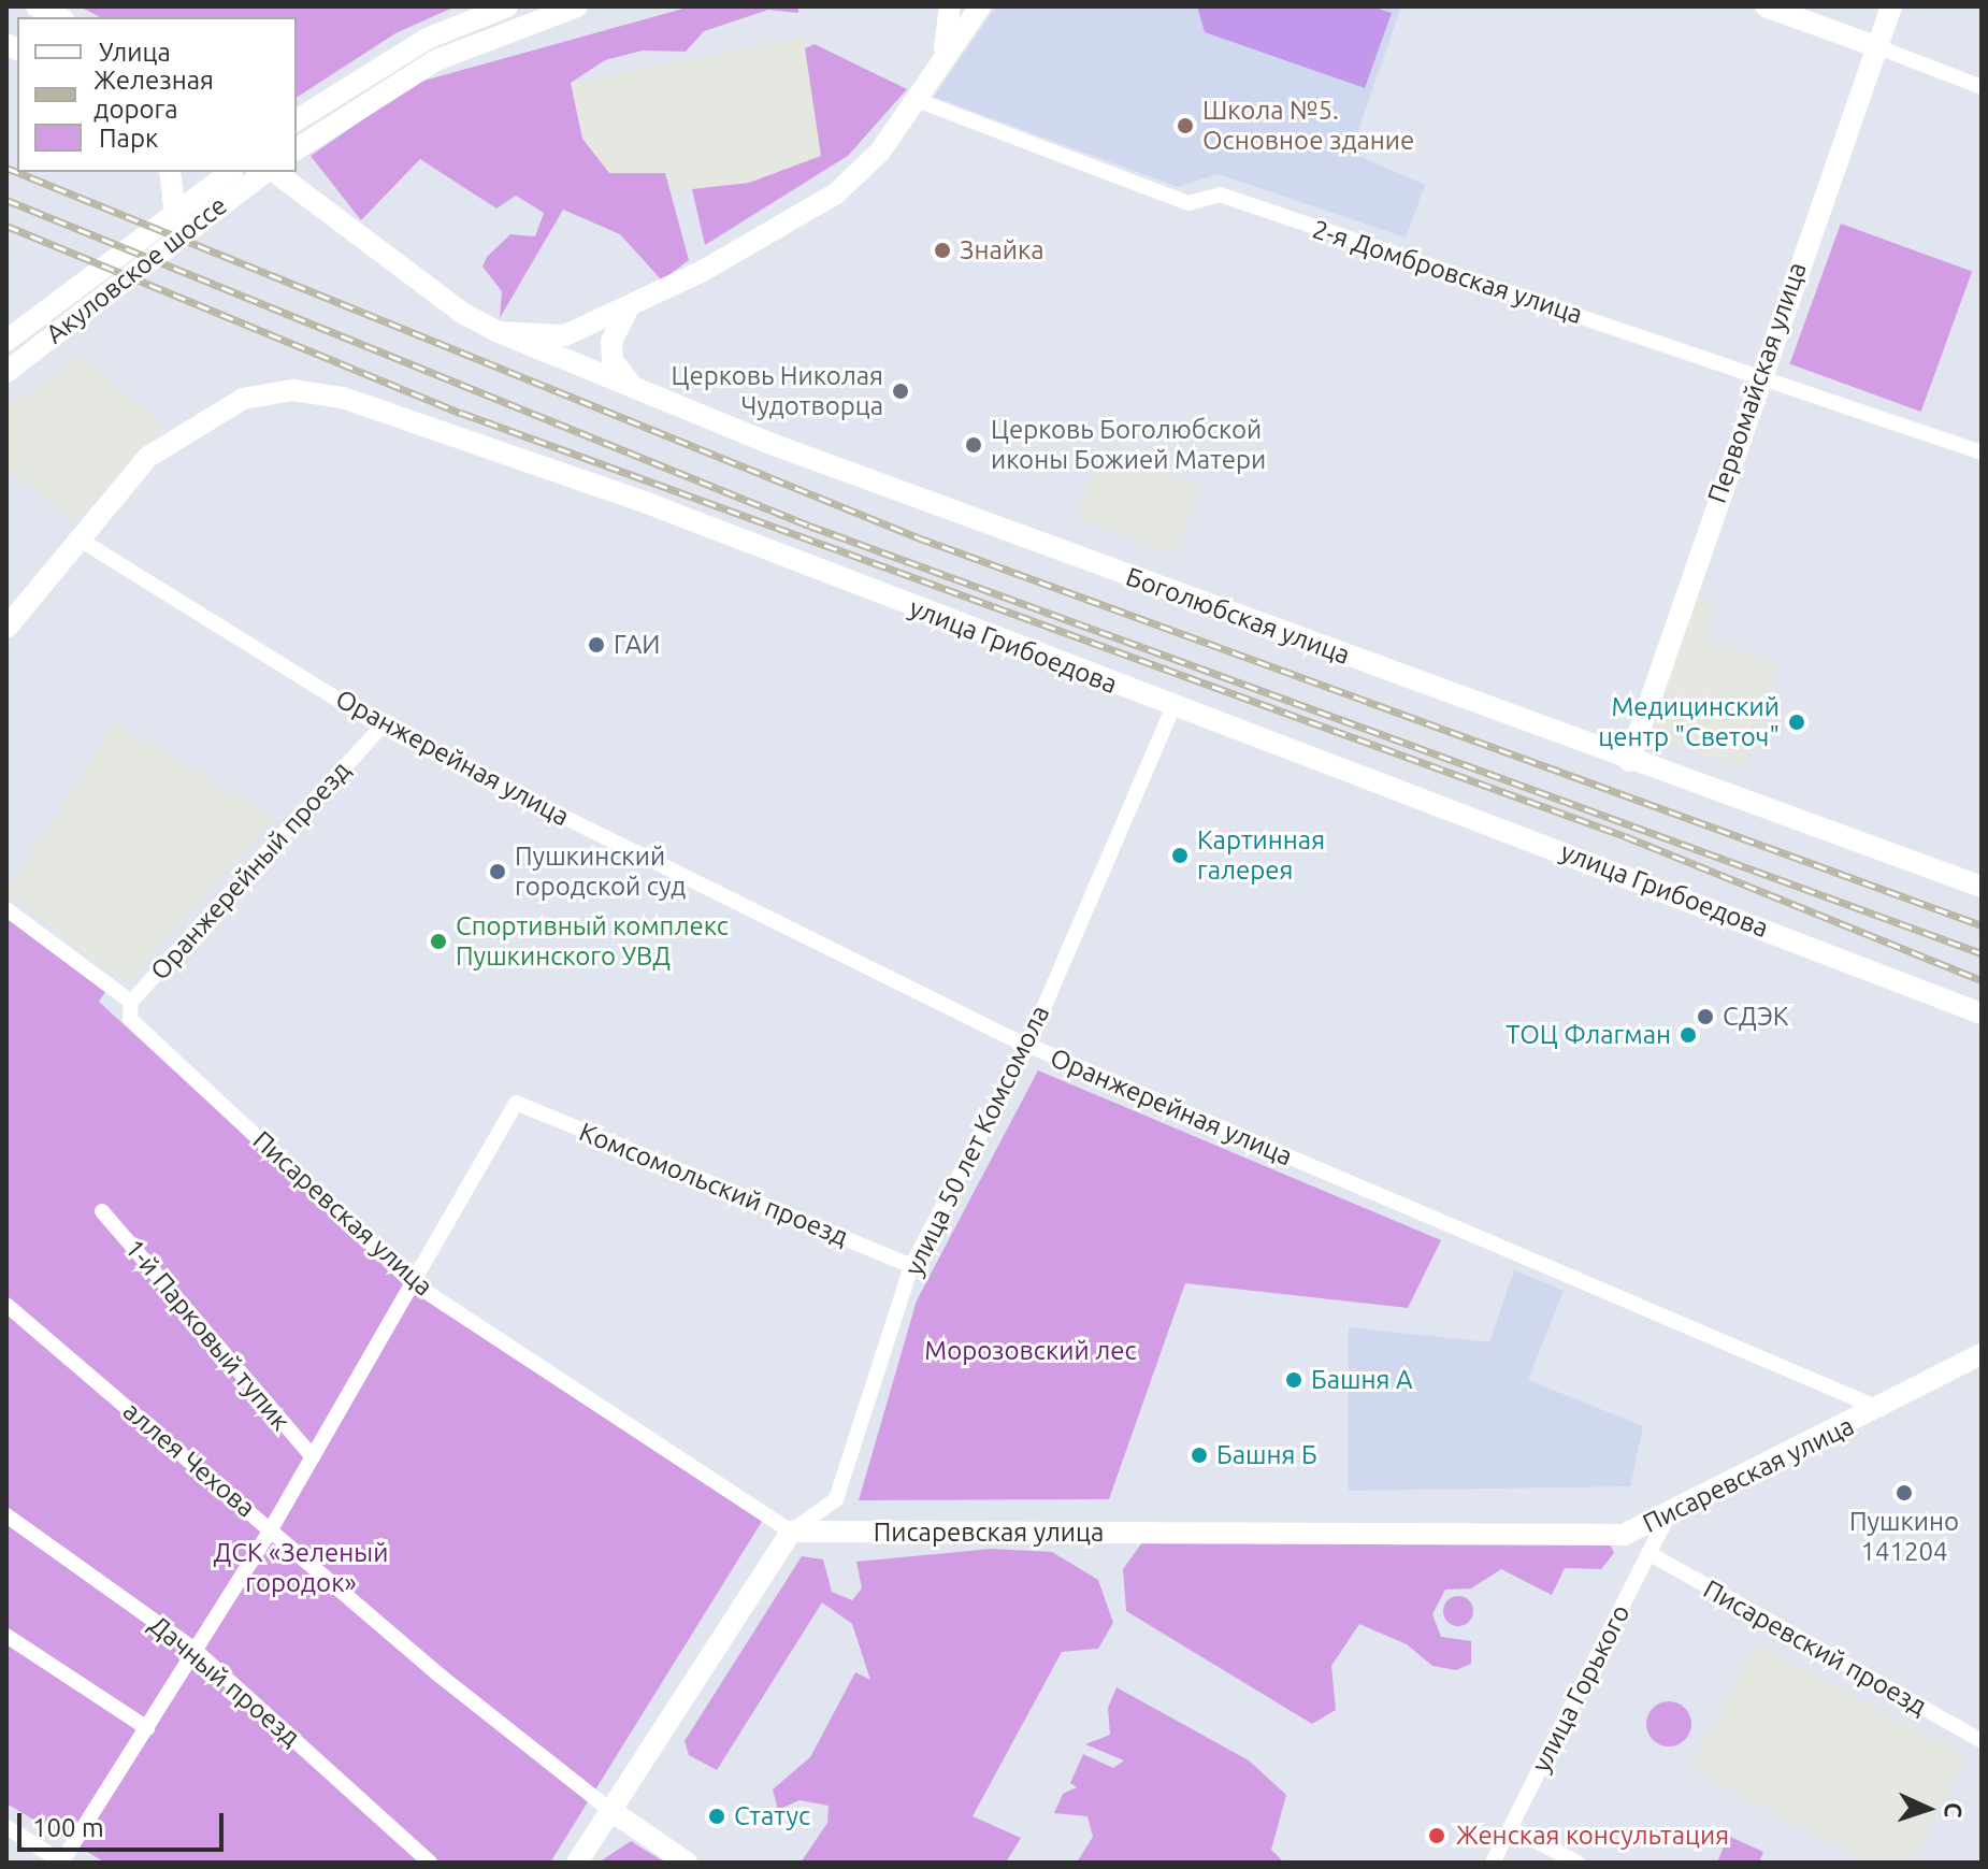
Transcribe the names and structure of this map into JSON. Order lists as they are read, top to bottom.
{
  "streets": {
    "street": [
      "Акуловское шоссе",
      "2-я Домбровская улица",
      "Первомайская улица",
      "Боголюбская улица",
      "улица Грибоедова",
      "Оранжерейная улица",
      "Оранжерейный проезд",
      "улица 50 лет Комсомола",
      "Комсомольский проезд",
      "Писаревская улица",
      "1-й Парковый тупик",
      "аллея Чехова",
      "Писаревский проезд",
      "Дачный проезд",
      "улица Горького"
    ]
  },
  "crossings": [
    ["2-я Домбровская улица", "Первомайская улица"],
    ["Первомайская улица", "Боголюбская улица"],
    ["улица Грибоедова", "Оранжерейная улица"],
    ["улица Грибоедова", "улица 50 лет Комсомола"],
    ["Оранжерейная улица", "Оранжерейный проезд"],
    ["Оранжерейная улица", "улица 50 лет Комсомола"],
    ["Оранжерейная улица", "Писаревская улица"],
    ["Оранжерейный проезд", "Писаревская улица"],
    ["улица 50 лет Комсомола", "Комсомольский проезд"],
    ["улица 50 лет Комсомола", "Писаревская улица"],
    ["улица 50 лет Комсомола", "аллея Чехова"],
    ["Комсомольский проезд", "Писаревская улица"],
    ["Писаревская улица", "улица Горького"],
    ["Писаревский проезд", "улица Горького"]
  ],
  "parks": ["Морозовский лес", "ДСК «Зеленый городок»"],
  "places": [
    "Школа №5. Основное здание",
    "Знайка",
    "Церковь Николая Чудотворца",
    "Церковь Боголюбской иконы Божией Матери",
    "ГАИ",
    "Медицинский центр \"Светоч\"",
    "Картинная галерея",
    "Пушкинский городской суд",
    "Спортивный комплекс Пушкинского УВД",
    "СДЭК",
    "ТОЦ Флагман",
    "Башня А",
    "Башня Б",
    "Пушкино 141204",
    "Статус",
    "Женская консультация"
  ],
  "legend": ["Улица", "Железная дорога", "Парк"],
  "scale_bar": "100 m",
  "north": "right"
}
